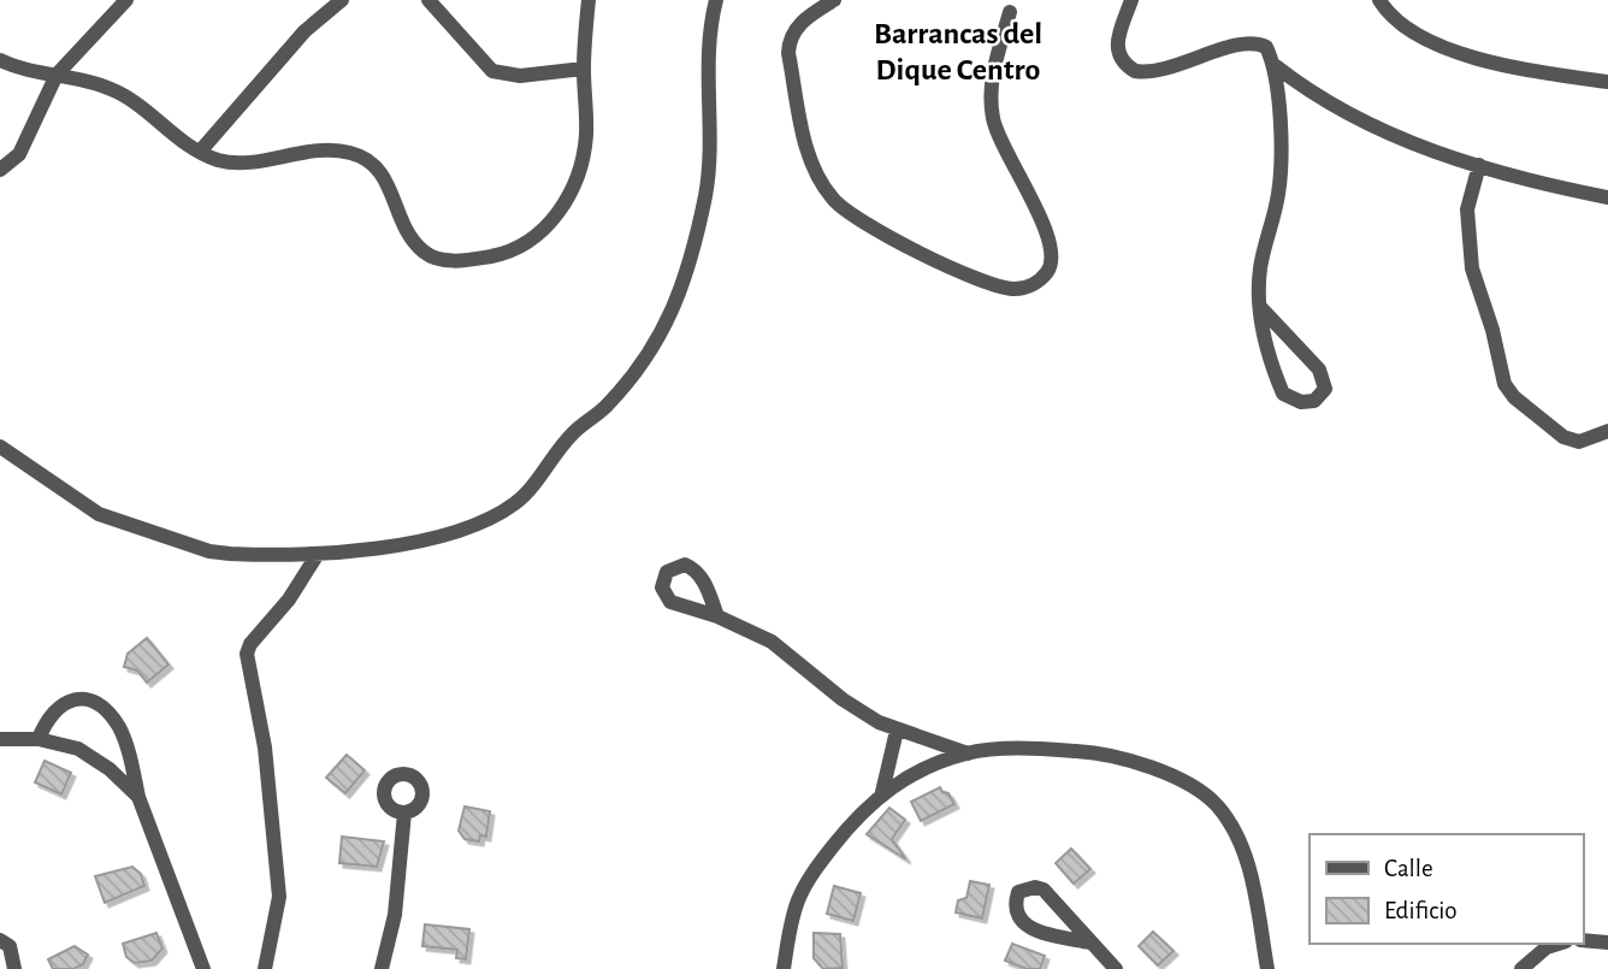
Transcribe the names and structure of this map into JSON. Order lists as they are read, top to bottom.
{
  "districts": ["Barrancas del Dique Centro"],
  "legend": ["Calle", "Edificio"]
}
